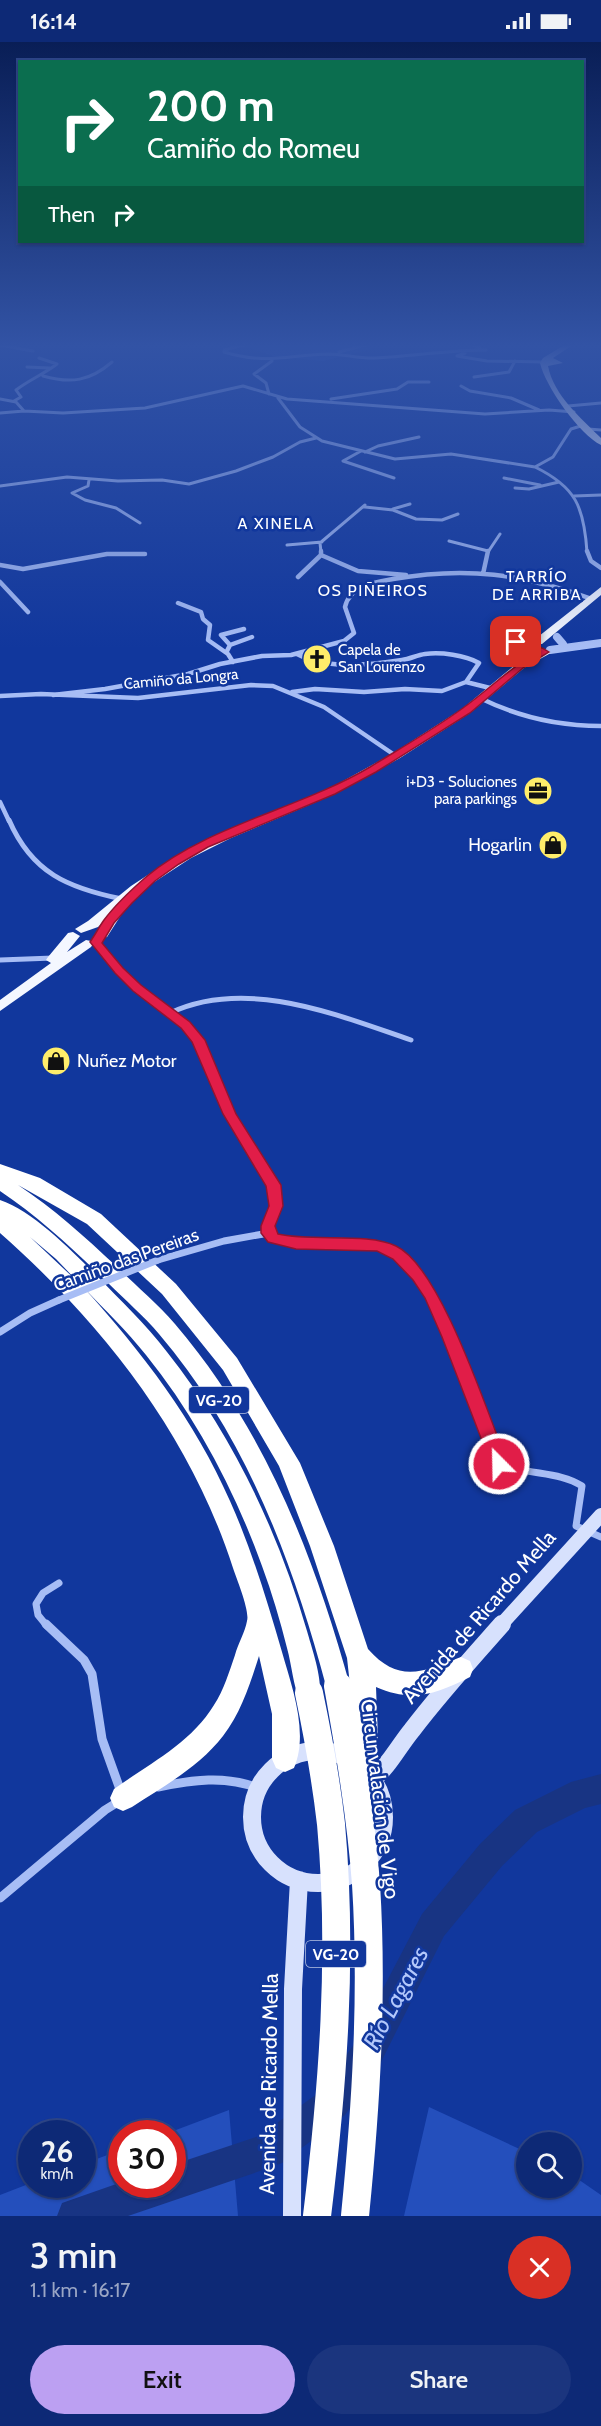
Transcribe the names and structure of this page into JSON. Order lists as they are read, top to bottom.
{
  "streets": {
    "highway": ["VG-20", "Circunvalación de Vigo"],
    "main road": ["Avenida de Ricardo Mella"],
    "street": ["Camiño da Longra", "Camiño das Pereiras"]
  },
  "districts": ["A XINELA", "TARRÍO DE ARRIBA", "OS PIÑEIROS"],
  "water": ["Río Lagares"],
  "places": {
    "church": ["Capela de San Lourenzo"],
    "office": ["i+D3 - Soluciones para parkings"],
    "shop": ["Hogarlin", "Nuñez Motor"]
  },
  "page": {
    "status": "16:14",
    "turn": ["200 m", "Camiño do Romeu"],
    "then": "Then",
    "speed": "26 km/h",
    "limit": "30",
    "heading": ["3 min", "1.1 km · 16:17"],
    "buttons": ["Exit", "Share"]
  }
}
